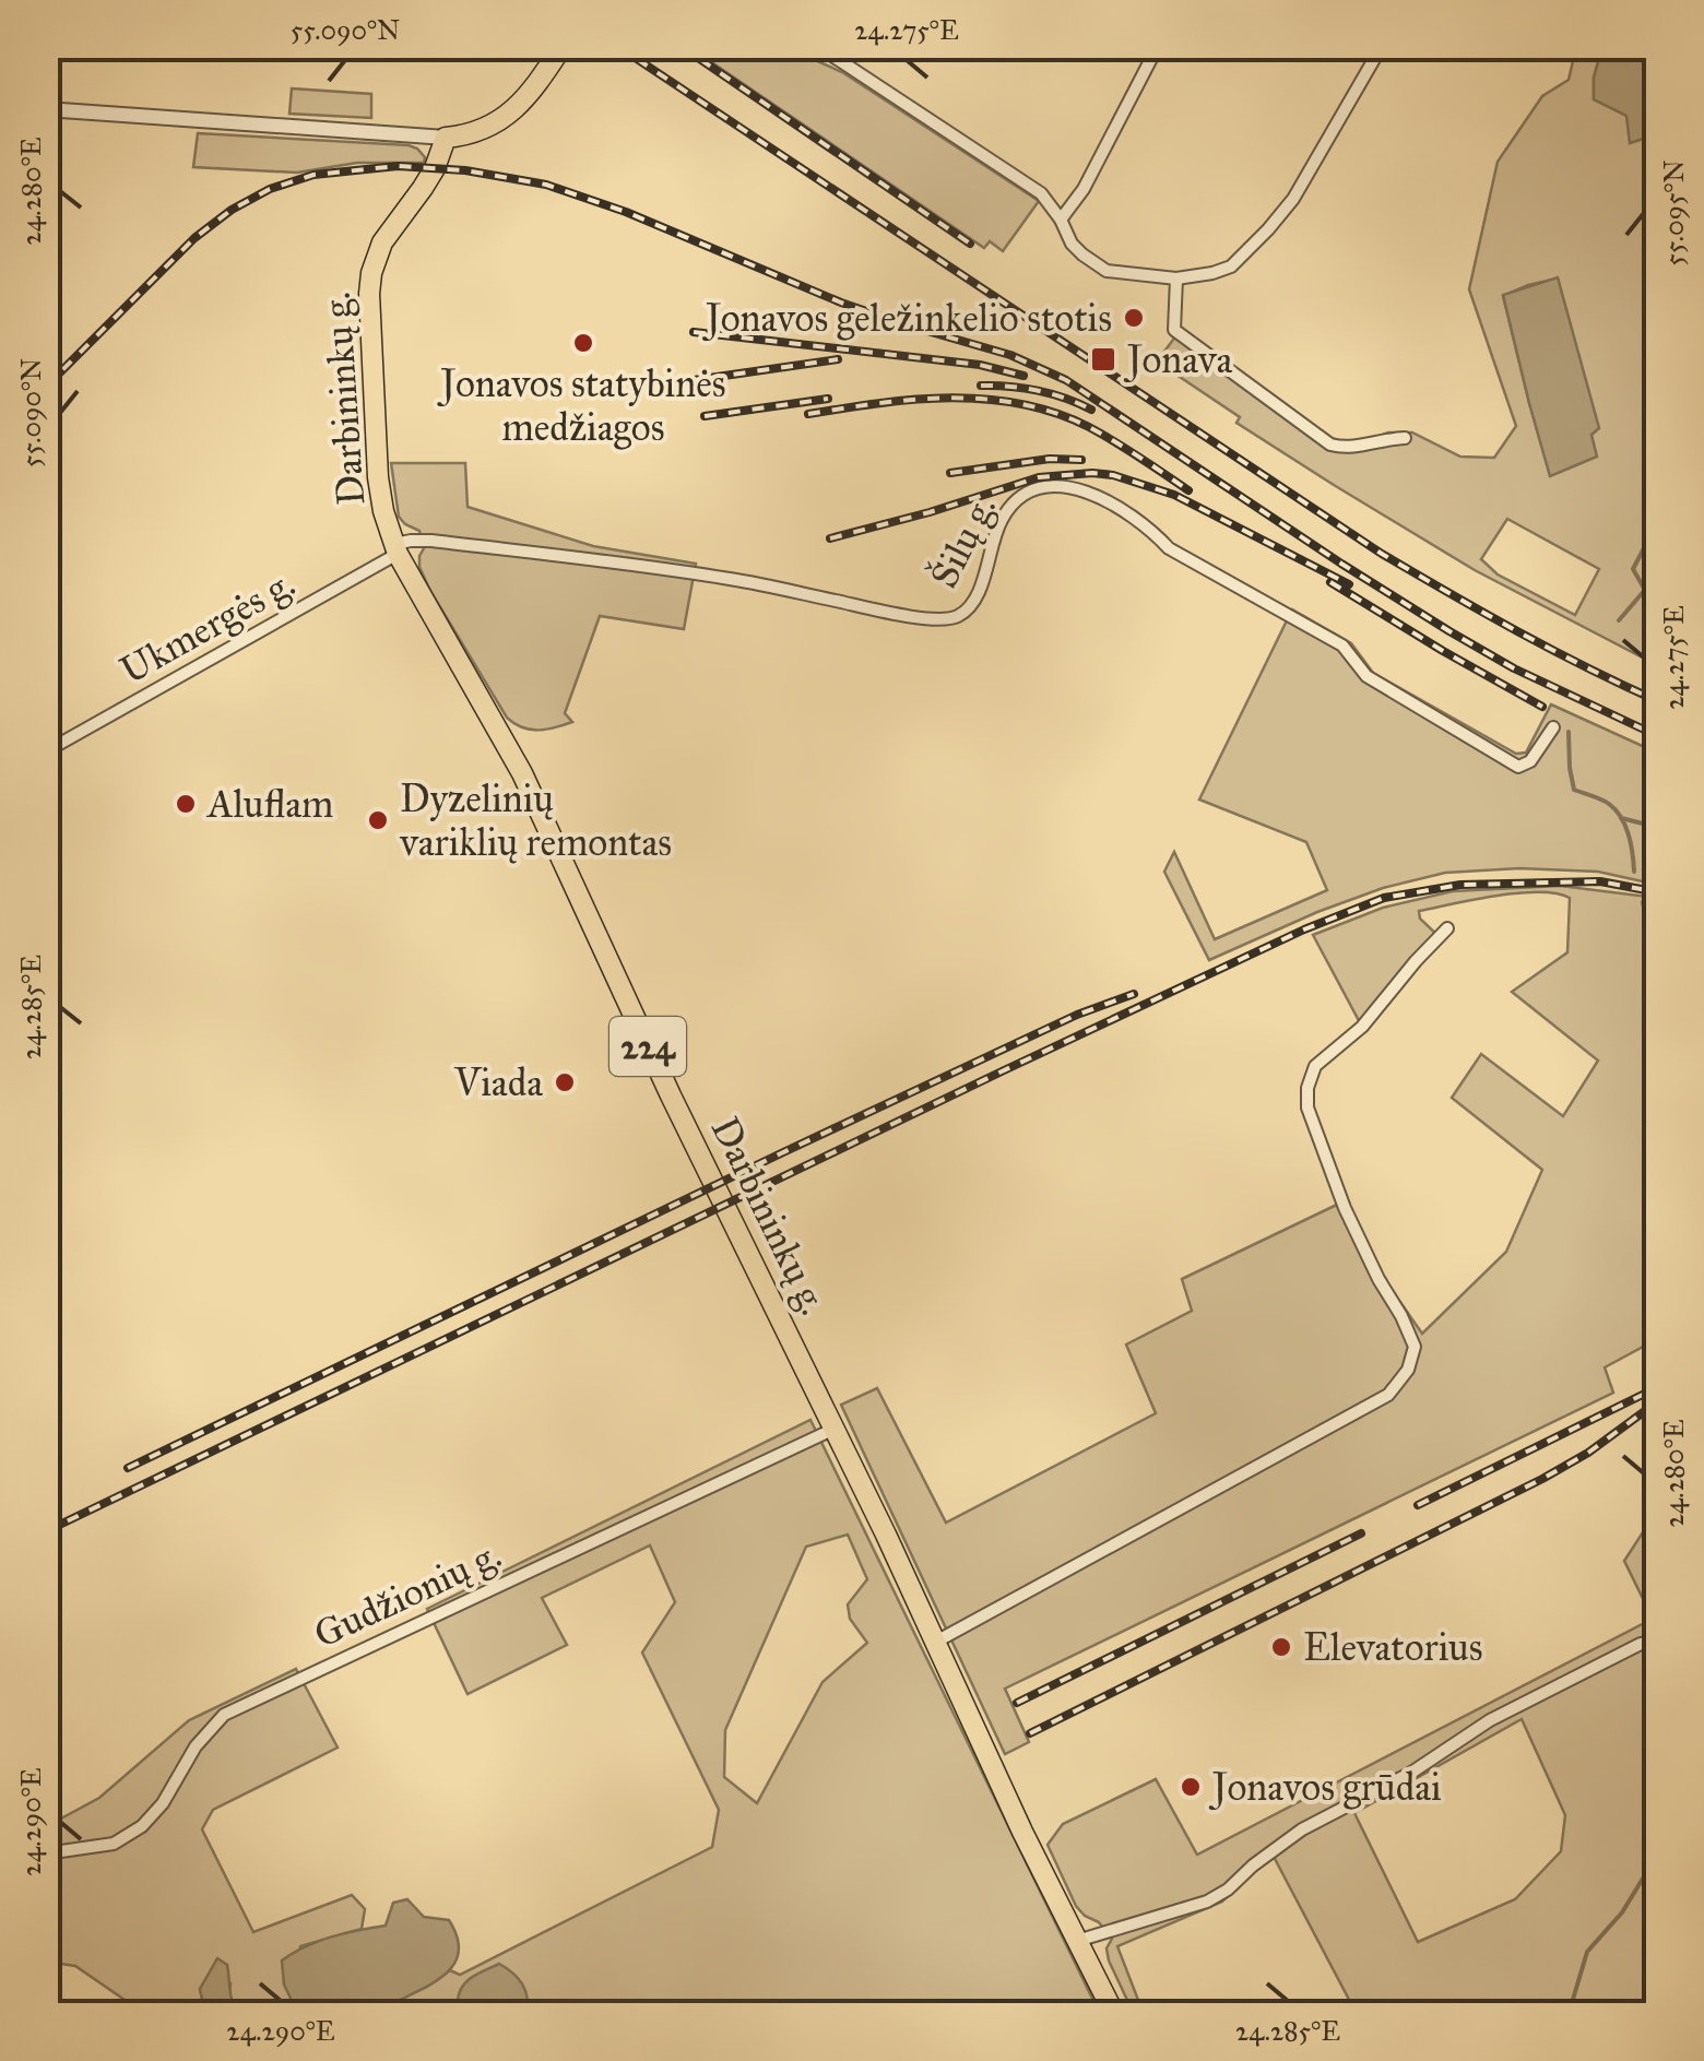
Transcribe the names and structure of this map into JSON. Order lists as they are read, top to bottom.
{
  "streets": {
    "main road": ["Darbininkų g.", "224"],
    "street": ["Šilų g.", "Ukmergės g.", "Gudžionių g."]
  },
  "crossings": [
    ["Darbininkų g.", "Šilų g."],
    ["Darbininkų g.", "Ukmergės g."],
    ["Darbininkų g.", "Gudžionių g."],
    ["Šilų g.", "Ukmergės g."]
  ],
  "places": {
    "other": [
      "Jonavos geležinkelio stotis",
      "Jonavos statybinės medžiagos",
      "Aluflam",
      "Dyzelinių variklių remontas",
      "Viada",
      "Elevatorius",
      "Jonavos grūdai"
    ],
    "transit": ["Jonava"]
  },
  "coordinates": [
    "55.090°N",
    "24.275°E",
    "24.280°E",
    "55.095°N",
    "24.285°E",
    "24.290°E"
  ]
}
